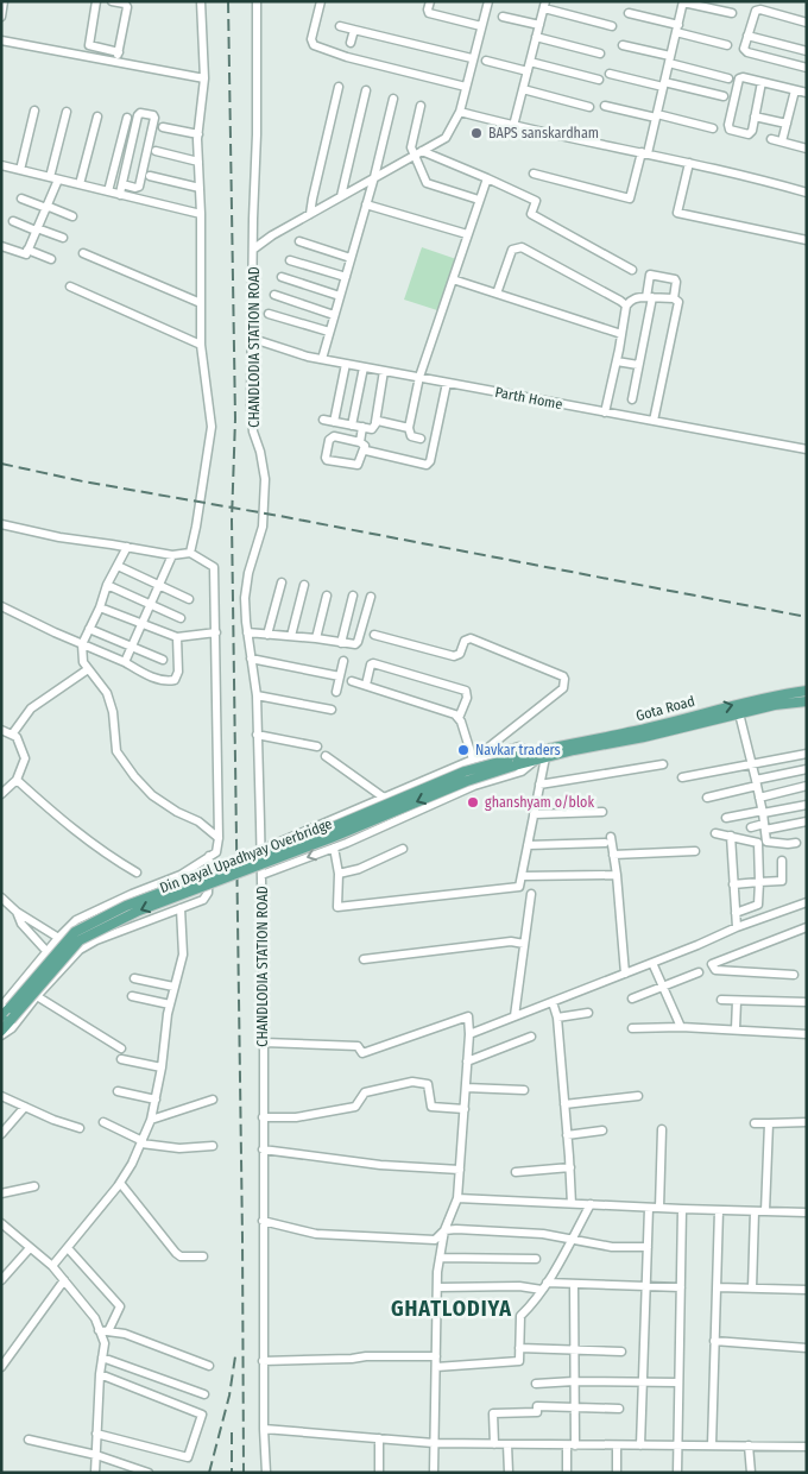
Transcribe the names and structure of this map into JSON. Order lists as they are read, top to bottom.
{
  "streets": {
    "main road": ["Gota Road", "Din Dayal Upadhyay Overbridge"],
    "street": ["CHANDLODIA STATION ROAD", "Parth Home"]
  },
  "crossings": [
    ["CHANDLODIA STATION ROAD", "Parth Home"],
    ["Gota Road", "Din Dayal Upadhyay Overbridge"]
  ],
  "districts": ["GHATLODIYA"],
  "places": ["BAPS sanskardham", "Navkar traders", "ghanshyam o/blok"]
}
